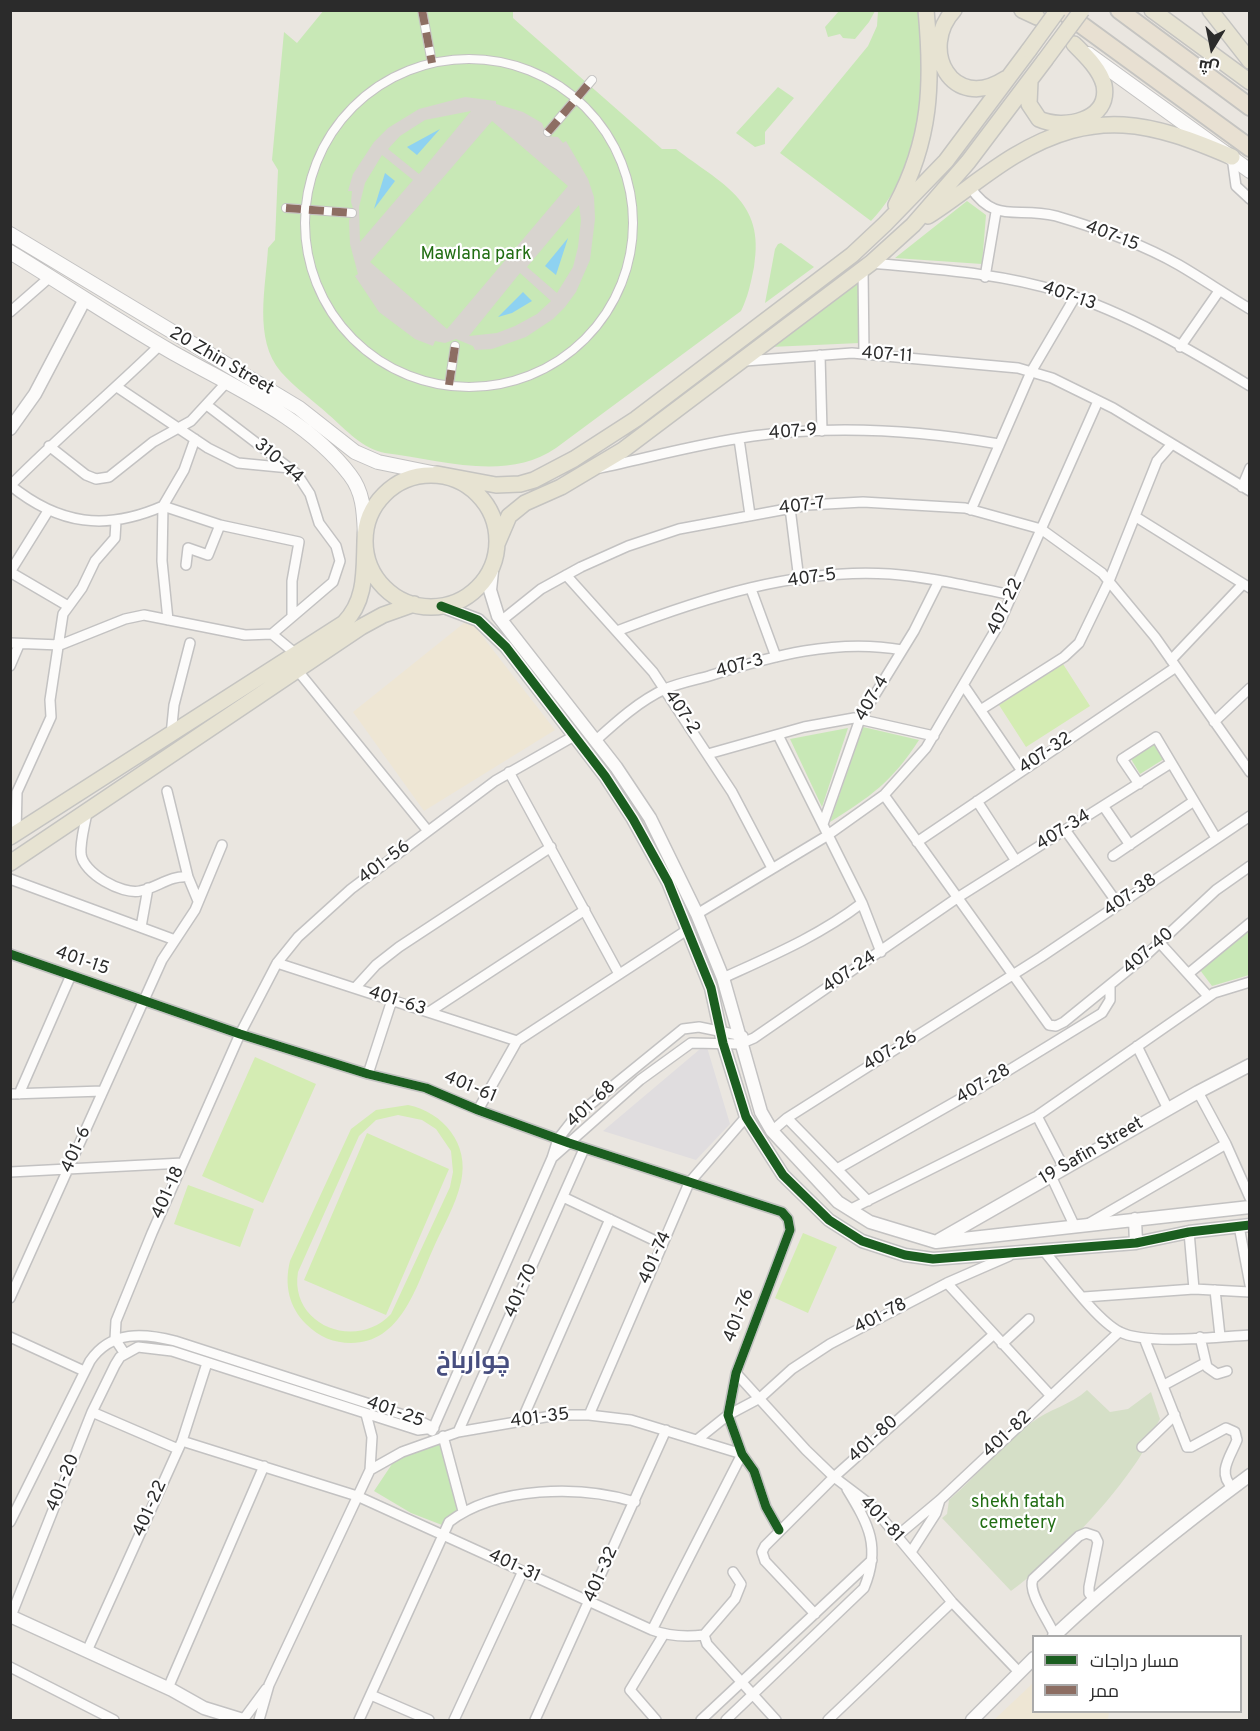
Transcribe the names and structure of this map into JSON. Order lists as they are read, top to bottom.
{
  "streets": {
    "main road": ["20 Zhin Street"],
    "street": [
      "407-15",
      "407-13",
      "407-11",
      "407-9",
      "310-44",
      "407-7",
      "407-5",
      "407-22",
      "407-3",
      "407-4",
      "407-2",
      "407-32",
      "407-34",
      "401-56",
      "407-38",
      "407-40",
      "401-15",
      "407-24",
      "401-63",
      "407-26",
      "407-28",
      "401-61",
      "401-68",
      "401-6",
      "19 Safin Street",
      "401-18",
      "401-74",
      "401-70",
      "401-76",
      "401-78",
      "401-25",
      "401-35",
      "401-82",
      "401-80",
      "401-20",
      "401-22",
      "401-81",
      "401-31",
      "401-32"
    ]
  },
  "crossings": [
    ["407-11", "407-22"],
    ["407-7", "407-22"],
    ["407-7", "407-2"],
    ["407-7", "407-32"],
    ["407-5", "407-22"],
    ["407-5", "407-4"],
    ["407-5", "407-2"],
    ["407-22", "407-2"],
    ["407-3", "407-4"],
    ["407-3", "407-2"],
    ["407-34", "407-24"],
    ["401-56", "401-63"],
    ["401-56", "401-61"],
    ["401-56", "401-18"],
    ["407-38", "407-40"],
    ["407-38", "407-26"],
    ["407-40", "407-26"],
    ["407-40", "407-28"],
    ["401-15", "401-61"],
    ["401-15", "401-6"],
    ["407-24", "401-68"],
    ["401-61", "401-68"],
    ["401-61", "401-6"],
    ["401-61", "401-18"],
    ["401-61", "401-74"],
    ["401-61", "401-70"],
    ["401-61", "401-76"],
    ["401-68", "401-70"],
    ["401-18", "401-25"],
    ["401-74", "401-35"],
    ["401-70", "401-25"],
    ["401-70", "401-35"],
    ["401-76", "401-78"],
    ["401-76", "401-81"],
    ["401-78", "401-35"],
    ["401-78", "401-81"],
    ["401-25", "401-20"],
    ["401-25", "401-22"],
    ["401-35", "401-32"],
    ["401-82", "401-81"],
    ["401-80", "401-81"],
    ["401-20", "401-31"],
    ["401-22", "401-31"],
    ["401-31", "401-32"]
  ],
  "districts": ["چوارباخ"],
  "parks": ["Mawlana park", "shekh fatah cemetery"],
  "legend": ["مسار دراجات", "ممر"],
  "north": "bottom"
}
